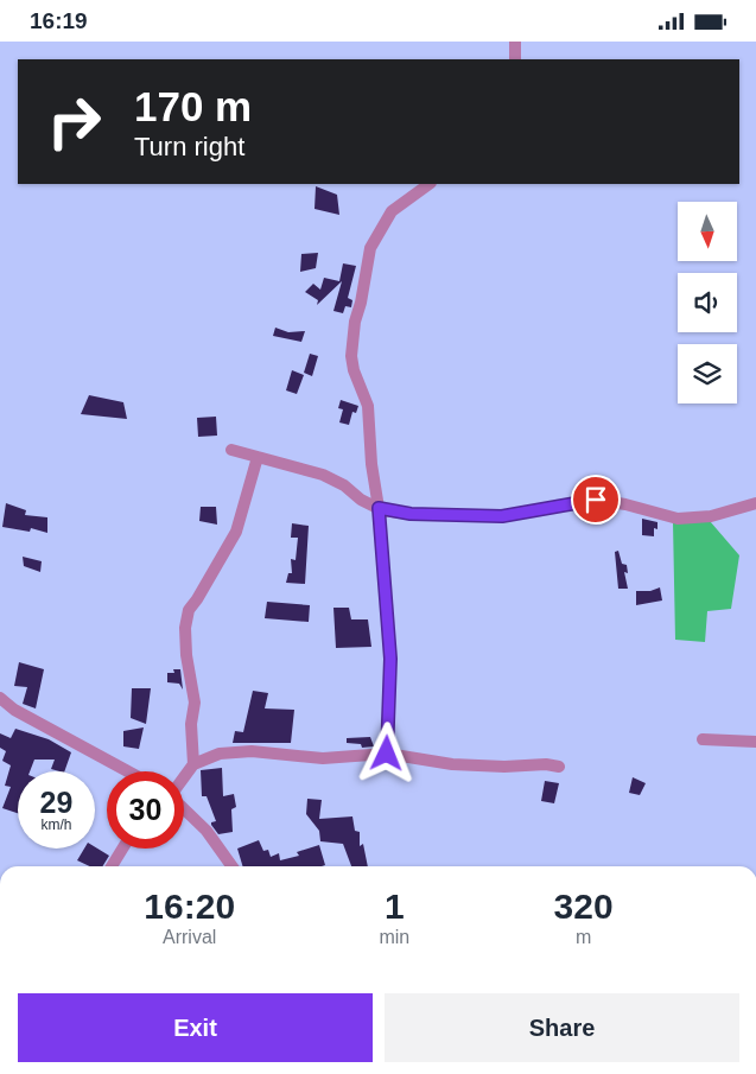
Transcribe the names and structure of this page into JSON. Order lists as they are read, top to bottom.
{
  "north": "bottom",
  "page": {
    "status": "16:19",
    "turn": ["170 m", "Turn right"],
    "speed": "29 km/h",
    "limit": "30",
    "eta": [
      "16:20",
      "Arrival",
      "1",
      "min",
      "320",
      "m"
    ],
    "buttons": ["Exit", "Share"]
  }
}
